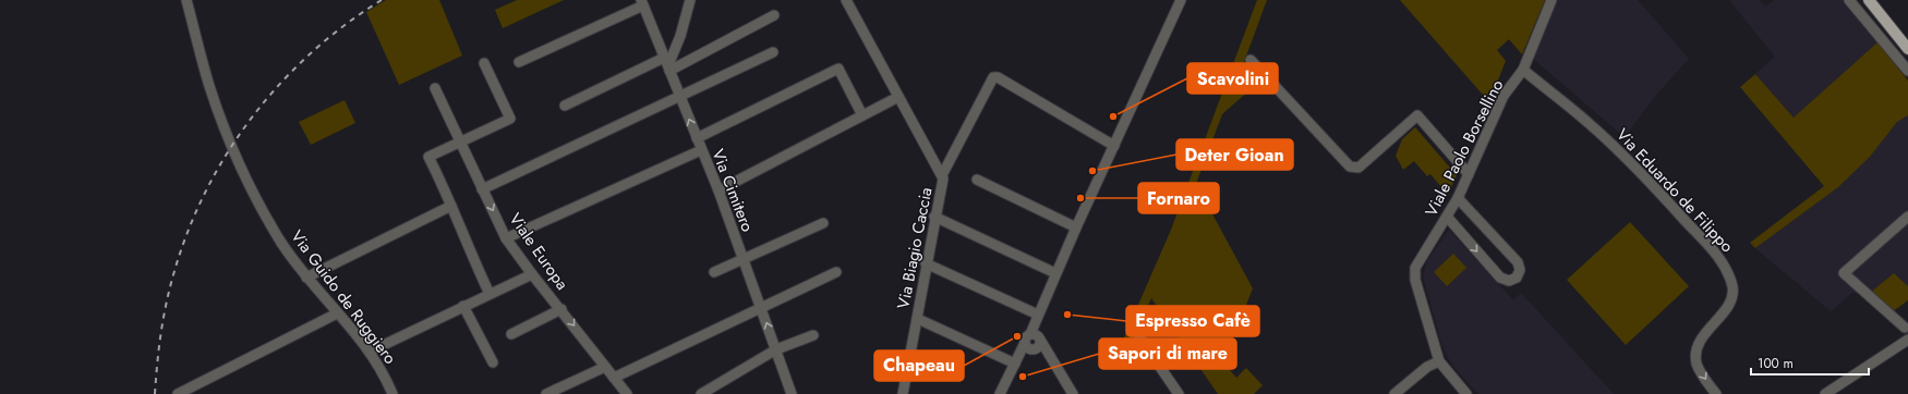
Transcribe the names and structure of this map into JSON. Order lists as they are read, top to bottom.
{
  "streets": {
    "street": [
      "Viale Paolo Borsellino",
      "Via Cimitero",
      "Via Eduardo de Filippo",
      "Via Biagio Caccia",
      "Viale Europa",
      "Via Guido de Ruggiero"
    ]
  },
  "crossings": [
    ["Viale Paolo Borsellino", "Via Eduardo de Filippo"]
  ],
  "one_way": ["Via Eduardo de Filippo"],
  "places": [
    "Scavolini",
    "Deter Gioan",
    "Fornaro",
    "Espresso Cafè",
    "Chapeau",
    "Sapori di mare"
  ],
  "scale_bar": "100 m"
}
